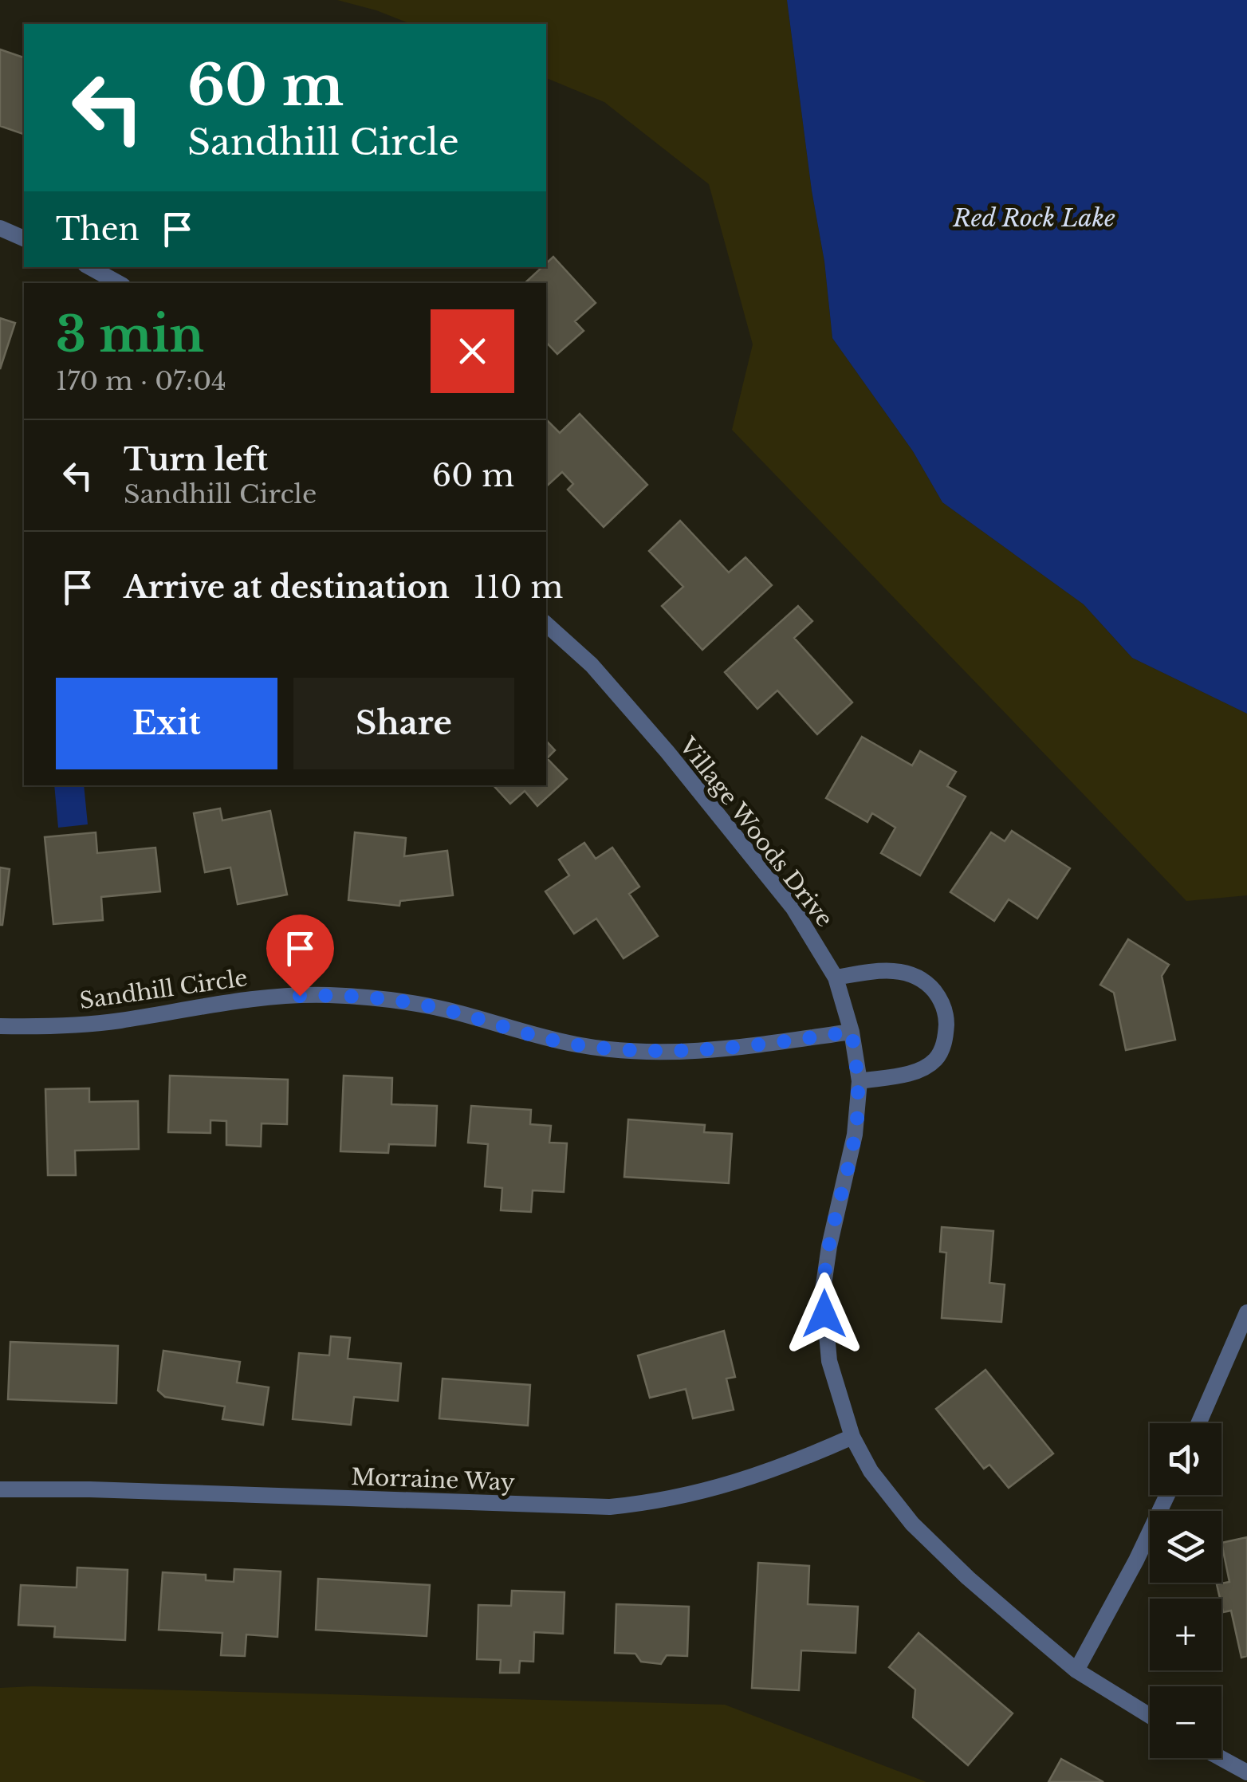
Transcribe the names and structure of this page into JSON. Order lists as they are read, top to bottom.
{
  "streets": {
    "street": ["Village Woods Drive", "Sandhill Circle", "Morraine Way"]
  },
  "crossings": [
    ["Village Woods Drive", "Sandhill Circle"],
    ["Village Woods Drive", "Morraine Way"]
  ],
  "water": ["Red Rock Lake"],
  "page": {
    "turn": ["60 m", "Sandhill Circle"],
    "then": "Then",
    "heading": ["3 min", "170 m · 07:04"],
    "list": [
      {
        "name": "Turn left",
        "note": "Sandhill Circle",
        "value": "60 m"
      },
      {
        "name": "Arrive at destination",
        "value": "110 m"
      }
    ],
    "buttons": ["Exit", "Share"],
    "map_buttons": ["+", "−"]
  }
}
